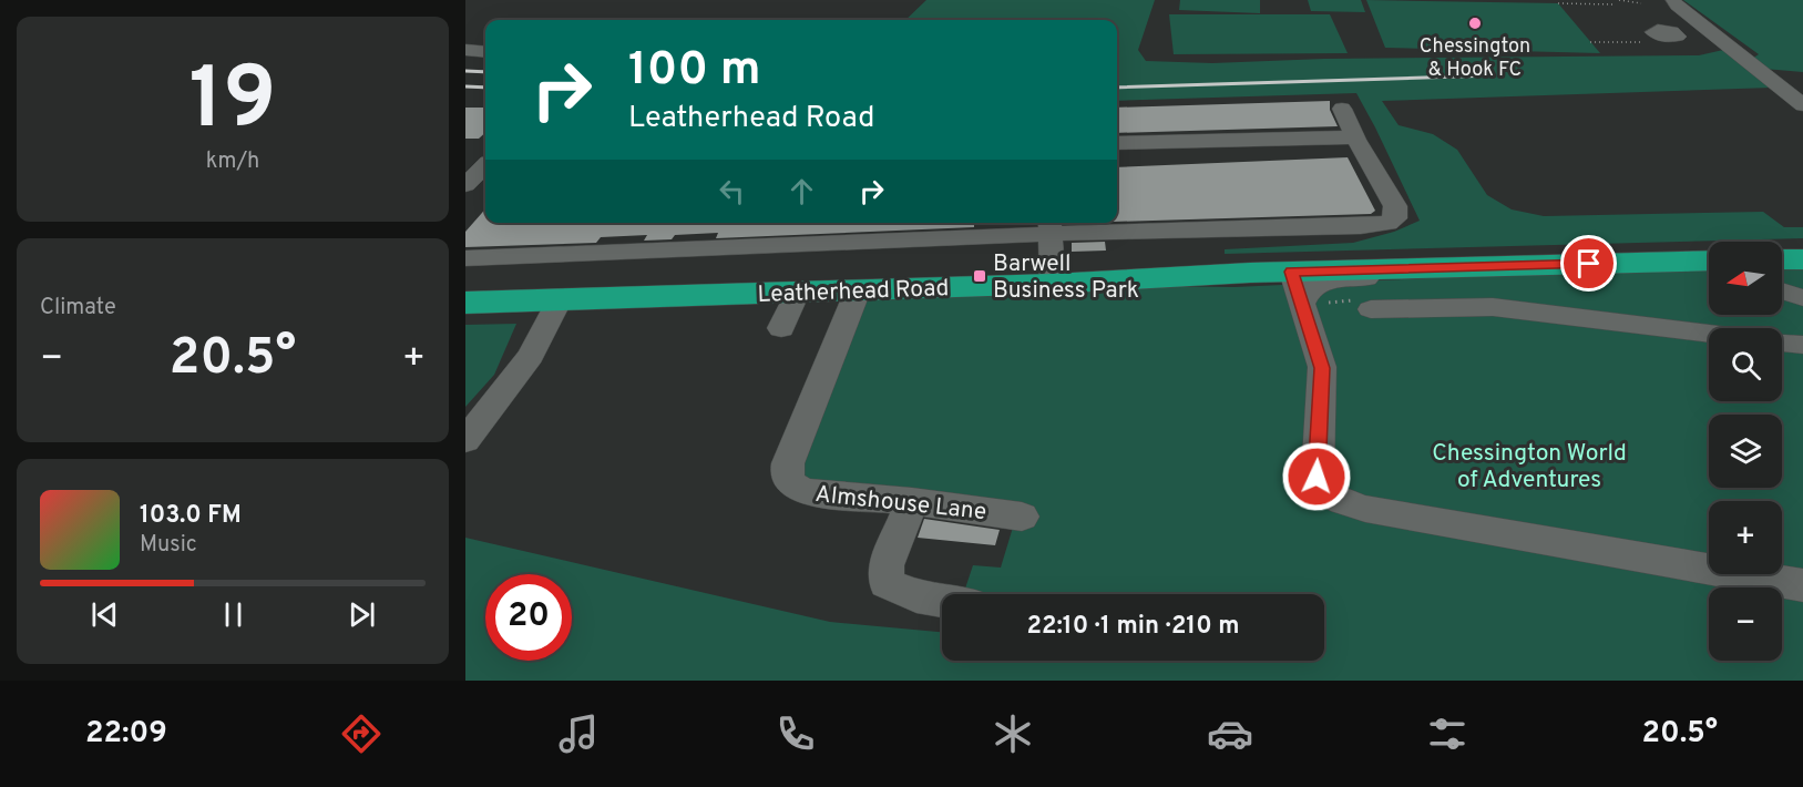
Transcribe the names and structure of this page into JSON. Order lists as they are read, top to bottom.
{
  "streets": {
    "highway": ["Leatherhead Road"],
    "street": ["Almshouse Lane"]
  },
  "crossings": [
    ["Leatherhead Road", "Almshouse Lane"]
  ],
  "parks": ["Chessington World of Adventures"],
  "places": {
    "other": ["Chessington & Hook FC"],
    "transit": ["Barwell Business Park"]
  },
  "north": "left",
  "page": {
    "tile": [
      ["19", "km/h"],
      "Climate"
    ],
    "turn": ["100 m", "Leatherhead Road"],
    "map_buttons": ["+", "−"],
    "heat": ["−", "20.5°", "+"],
    "song": ["103.0 FM", "Music"],
    "limit": "20",
    "trip": "22:10 · 1 min · 210 m",
    "tabs": ["22:09", "20.5°"]
  }
}
